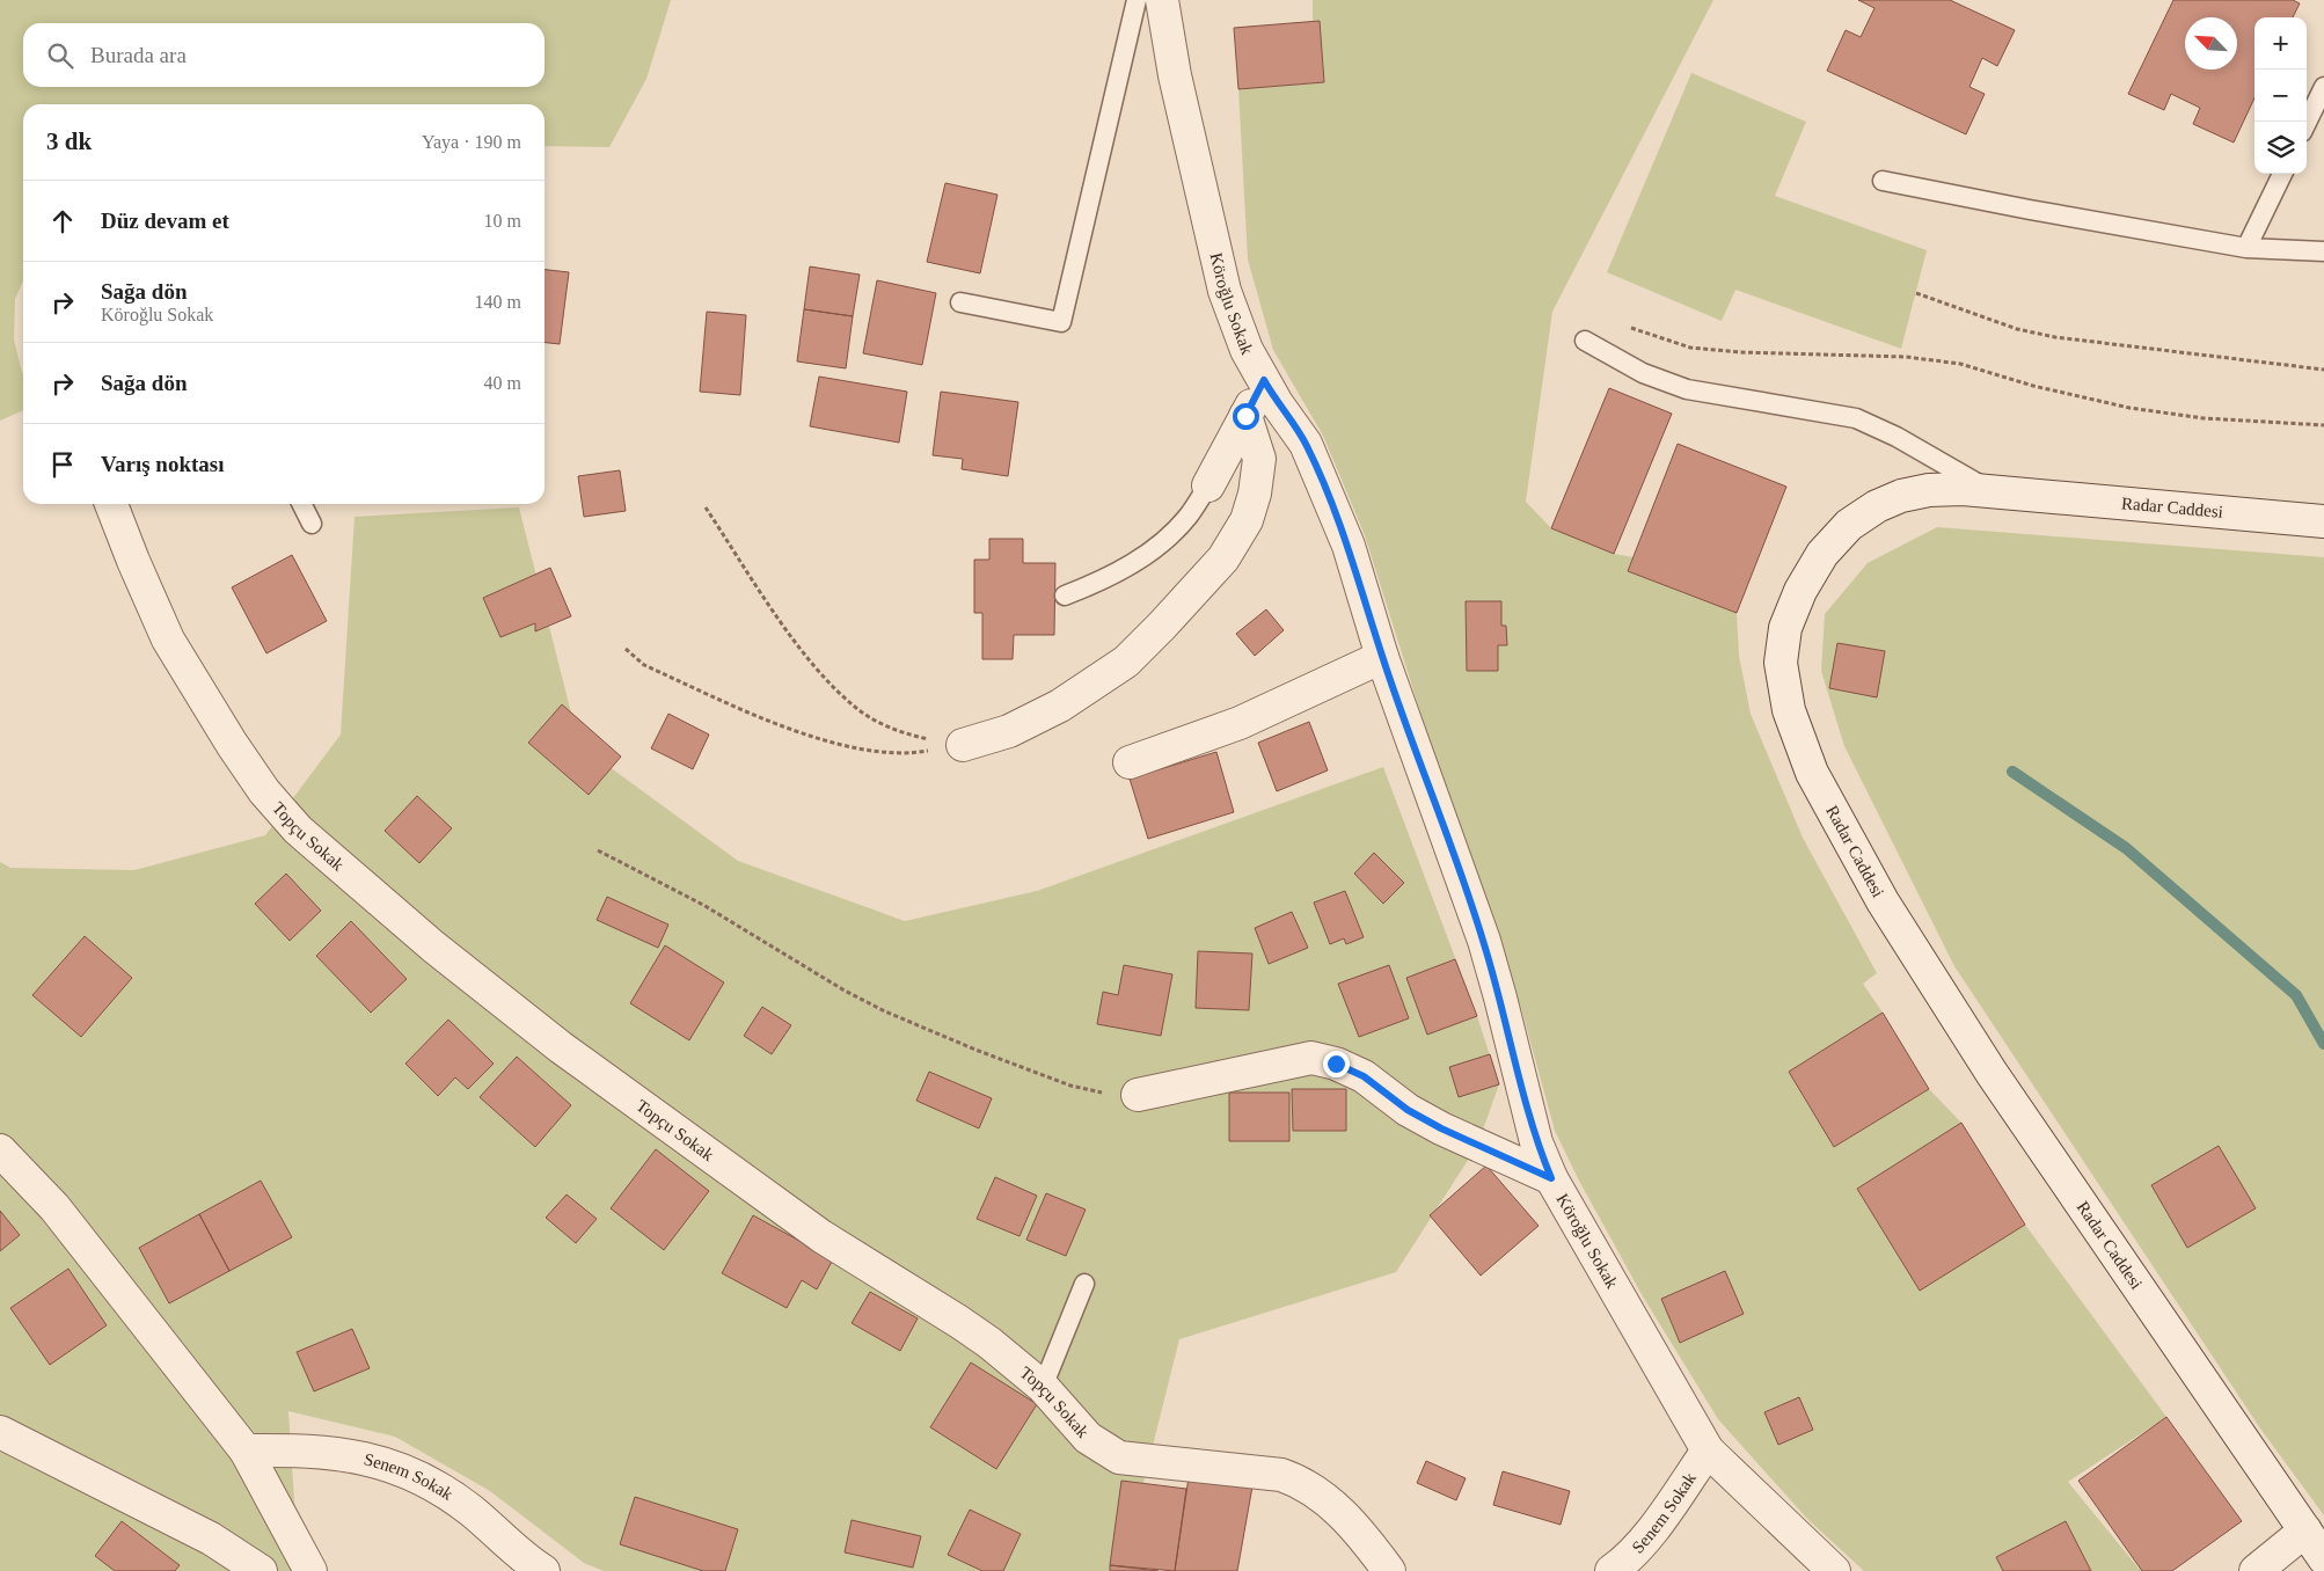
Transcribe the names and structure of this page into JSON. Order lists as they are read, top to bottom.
{
  "streets": {
    "street": [
      "Köroğlu Sokak",
      "Radar Caddesi",
      "Topçu Sokak",
      "Senem Sokak"
    ]
  },
  "crossings": [
    ["Köroğlu Sokak", "Senem Sokak"]
  ],
  "north": "top left",
  "page": {
    "map_buttons": ["+", "−"],
    "search": "Burada ara",
    "heading": ["3 dk", "Yaya · 190 m"],
    "list": [
      ["Düz devam et", "10 m"],
      ["Sağa dön", "Köroğlu Sokak", "140 m"],
      ["Sağa dön", "40 m"],
      "Varış noktası"
    ]
  }
}
